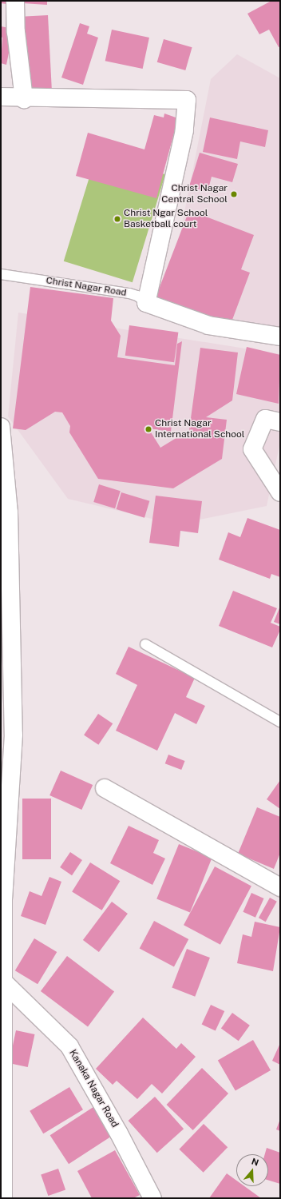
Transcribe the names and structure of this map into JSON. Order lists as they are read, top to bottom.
{
  "streets": {
    "street": ["Christ Nagar Road", "Kanaka Nagar Road"]
  },
  "places": ["Christ Nagar Central School", "Christ Ngar School Basketball court", "Christ Nagar International School"],
  "north": "top"
}
